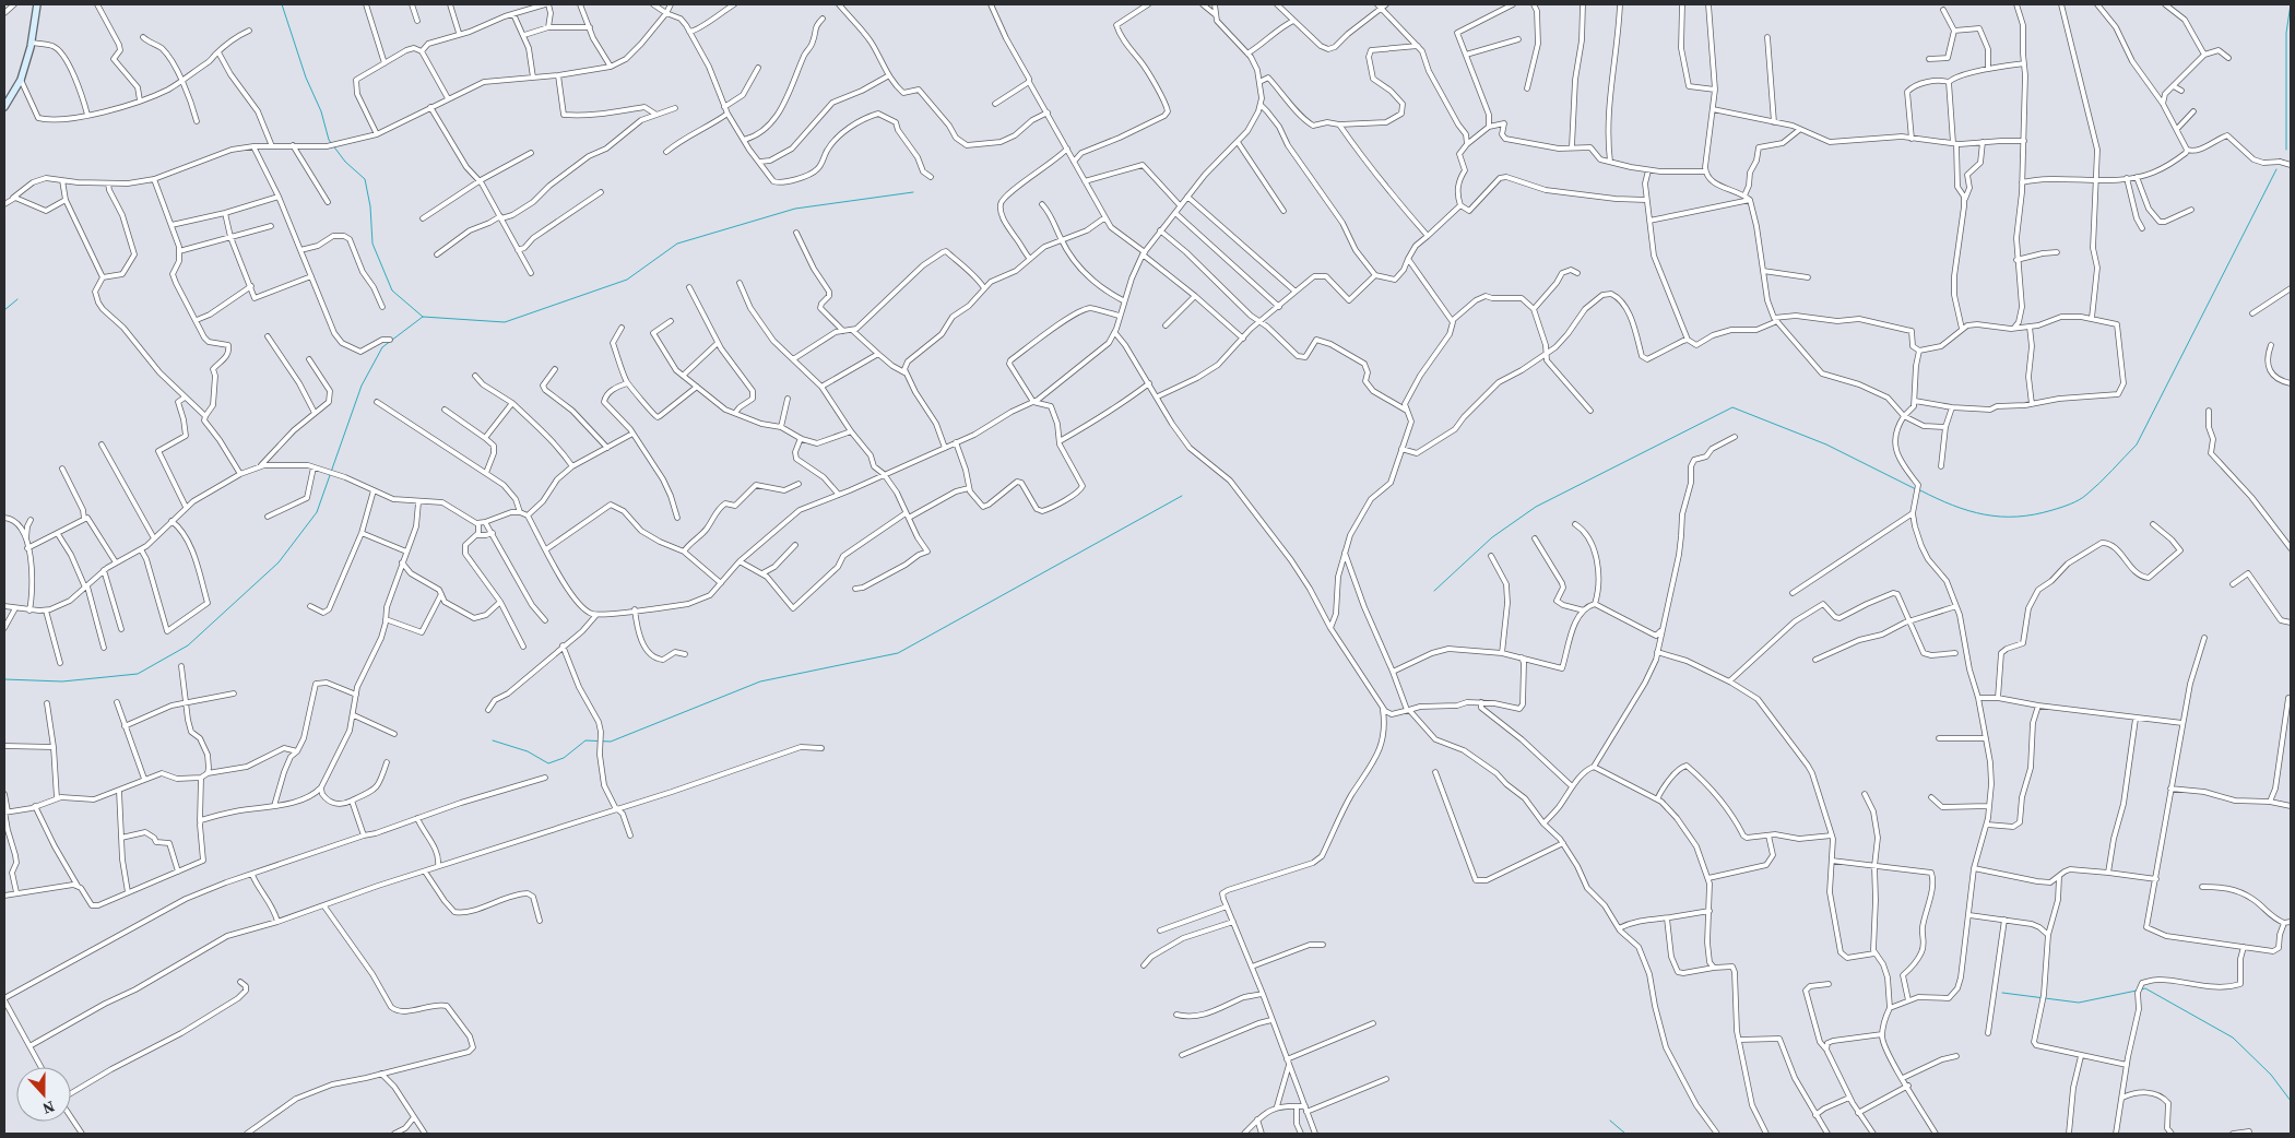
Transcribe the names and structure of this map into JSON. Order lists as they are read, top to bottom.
{
  "north": "bottom"
}
